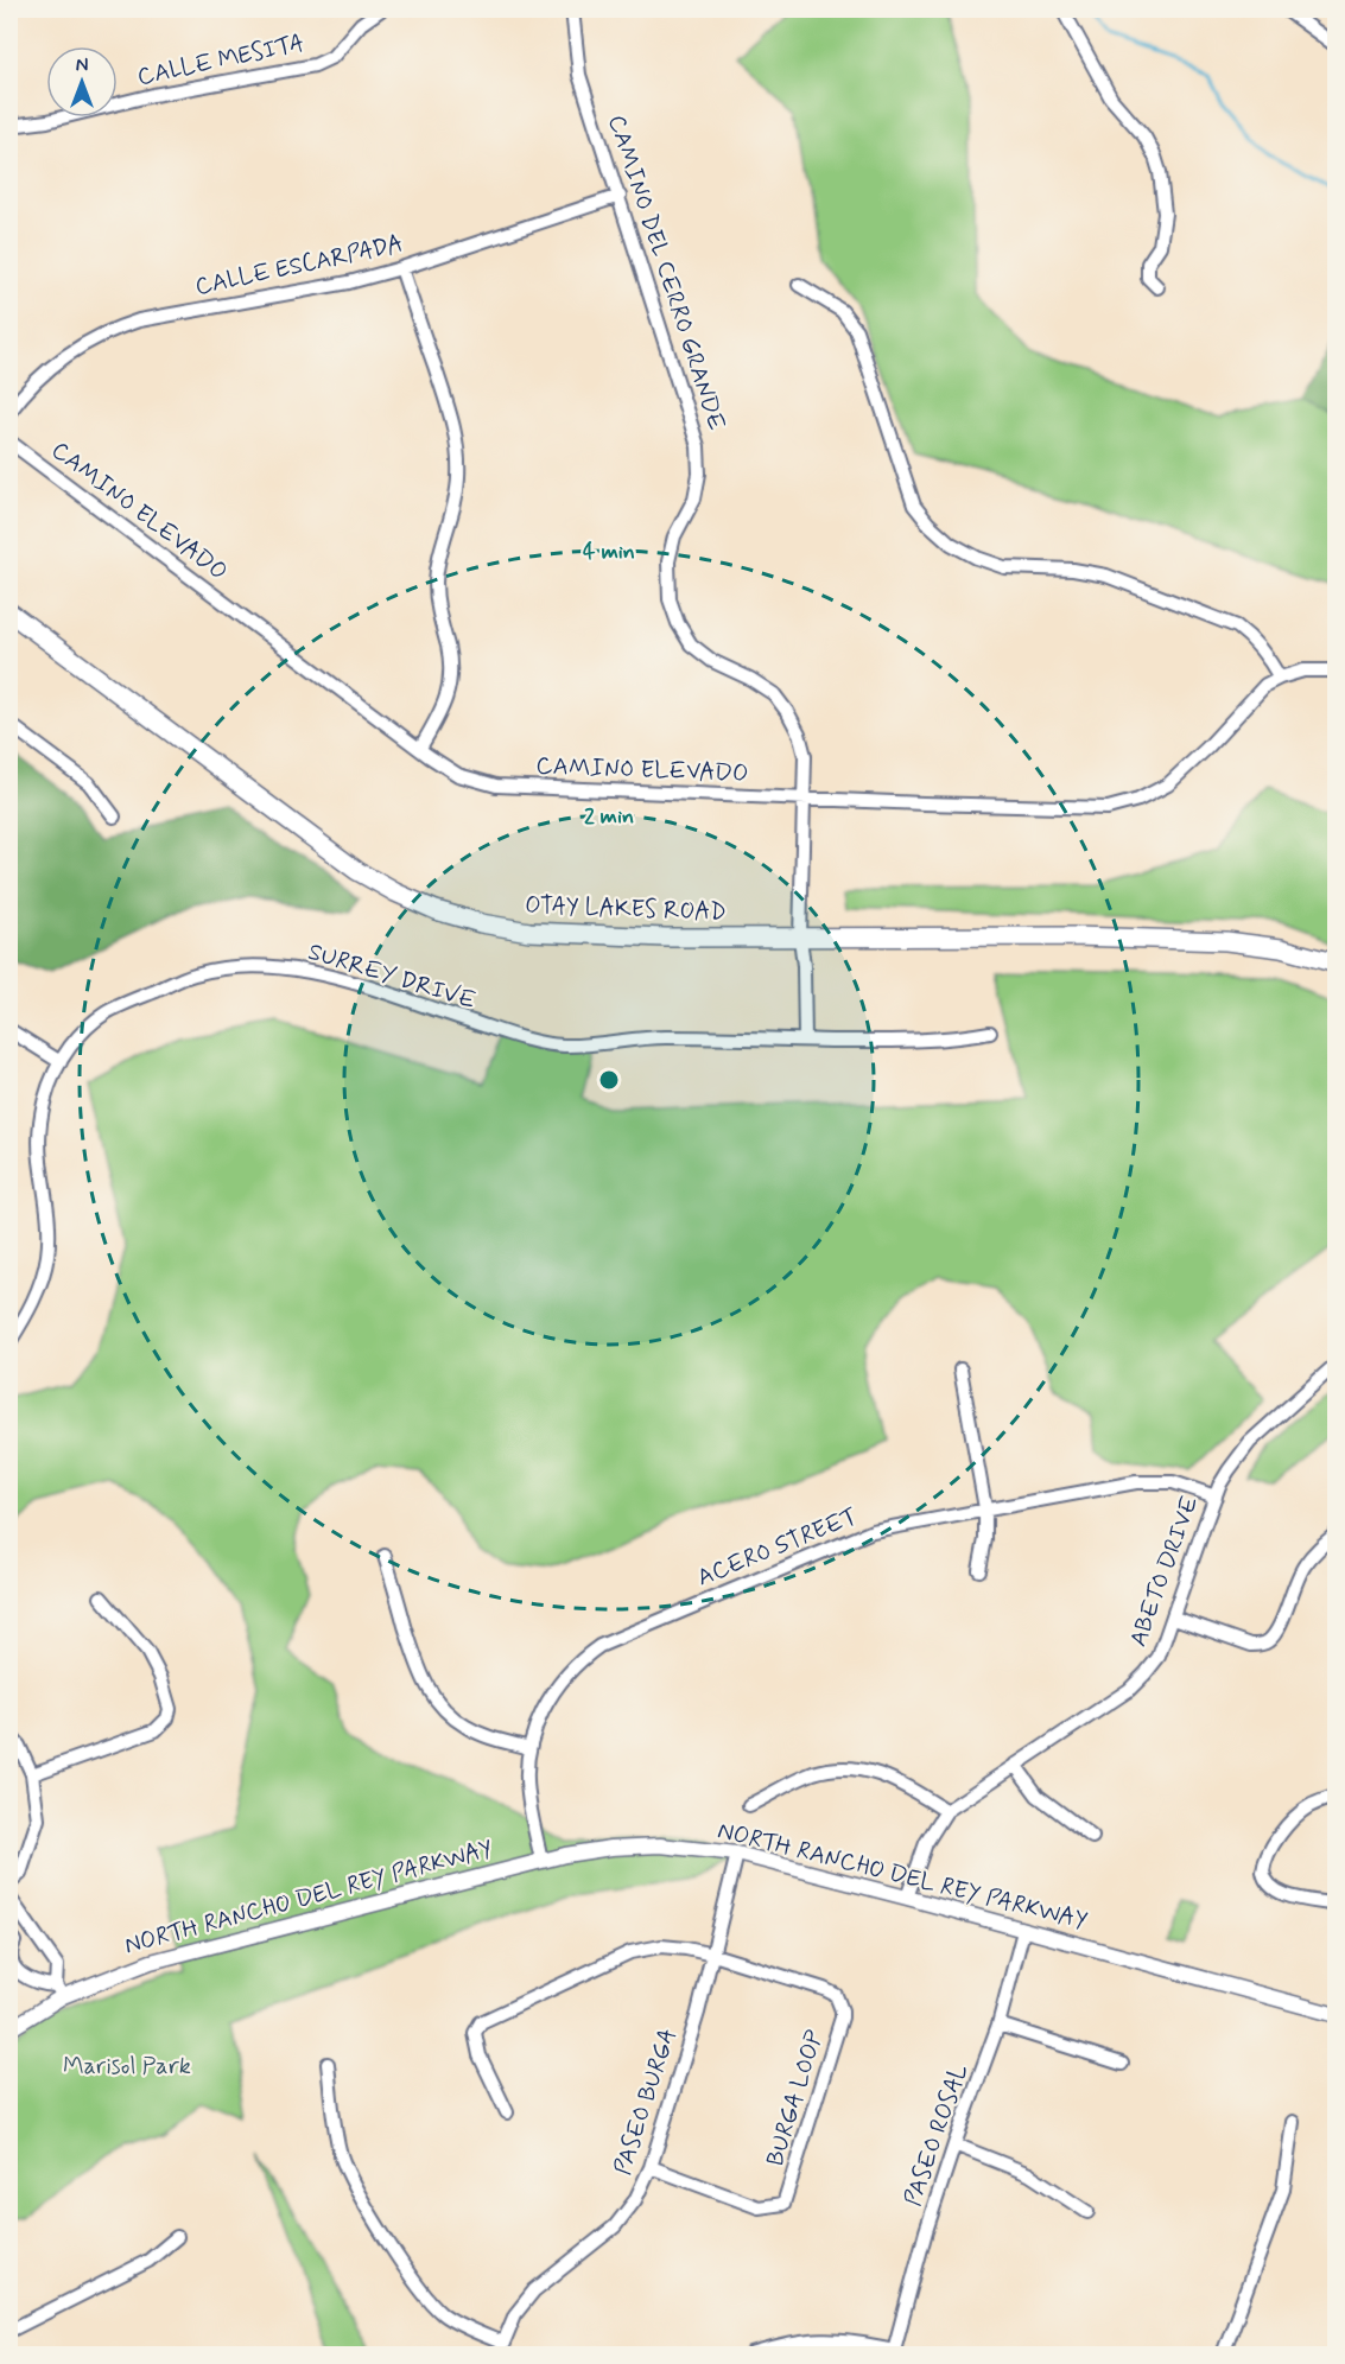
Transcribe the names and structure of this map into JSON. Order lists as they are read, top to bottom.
{
  "streets": {
    "main road": ["OTAY LAKES ROAD"],
    "street": [
      "CALLE MESITA",
      "CALLE ESCARPADA",
      "CAMINO DEL CERRO GRANDE",
      "CAMINO ELEVADO",
      "SURREY DRIVE",
      "ACERO STREET",
      "ABETO DRIVE",
      "NORTH RANCHO DEL REY PARKWAY",
      "BURGA LOOP",
      "PASEO BURGA",
      "PASEO ROSAL"
    ]
  },
  "crossings": [
    ["CALLE ESCARPADA", "CAMINO DEL CERRO GRANDE"],
    ["CAMINO DEL CERRO GRANDE", "CAMINO ELEVADO"],
    ["CAMINO DEL CERRO GRANDE", "OTAY LAKES ROAD"],
    ["CAMINO DEL CERRO GRANDE", "SURREY DRIVE"],
    ["ACERO STREET", "ABETO DRIVE"],
    ["ACERO STREET", "NORTH RANCHO DEL REY PARKWAY"],
    ["ABETO DRIVE", "NORTH RANCHO DEL REY PARKWAY"],
    ["NORTH RANCHO DEL REY PARKWAY", "PASEO BURGA"],
    ["NORTH RANCHO DEL REY PARKWAY", "PASEO ROSAL"],
    ["BURGA LOOP", "PASEO BURGA"]
  ],
  "parks": ["Marisol Park"],
  "north": "top",
  "rings": ["4 min", "2 min"]
}
